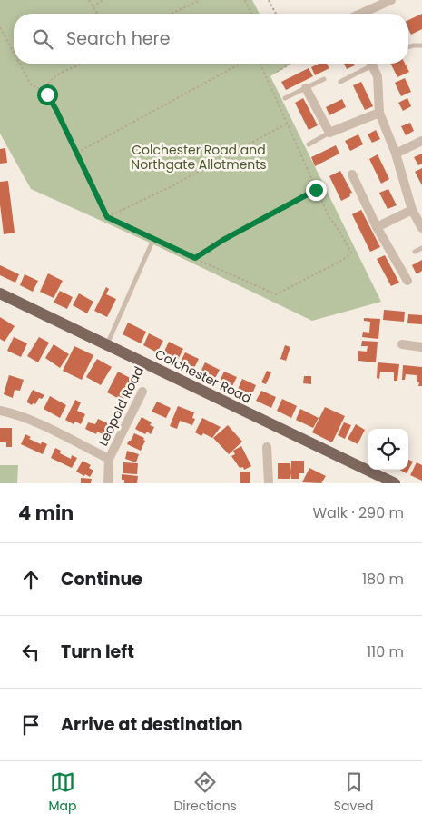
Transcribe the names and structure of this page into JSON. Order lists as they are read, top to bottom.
{
  "streets": {
    "main road": ["Colchester Road"],
    "street": ["Leopold Road"]
  },
  "parks": ["Colchester Road and Northgate Allotments"],
  "page": {
    "search": "Search here",
    "heading": ["4 min", "Walk · 290 m"],
    "list": [
      ["Continue", "180 m"],
      ["Turn left", "110 m"],
      "Arrive at destination"
    ],
    "nav": ["Map", "Directions", "Saved"]
  }
}
